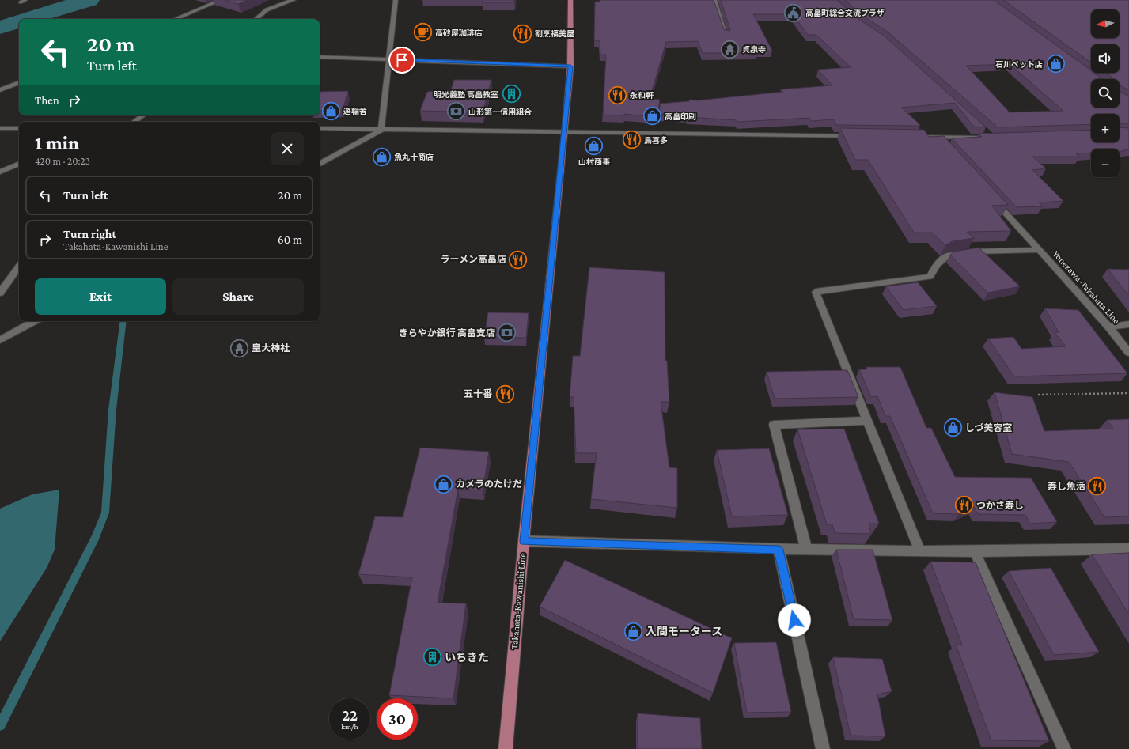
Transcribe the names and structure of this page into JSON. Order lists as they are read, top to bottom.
{
  "streets": {
    "main road": ["Takahata-Kawanishi Line"],
    "street": ["Yonezawa-Takahata Line"]
  },
  "places": {
    "public building": ["高畠町総合交流プラザ"],
    "cafe": ["高砂屋珈琲店"],
    "restaurant": [
      "割烹福美屋",
      "永和軒",
      "鳥喜多",
      "ラーメン高畠店",
      "五十番",
      "寿し魚活",
      "つかさ寿し"
    ],
    "temple": ["貞泉寺", "皇大神社"],
    "shop": [
      "石川ペット店",
      "遊輪舎",
      "高畠印刷",
      "山村商事",
      "魚丸十商店",
      "しづ美容室",
      "カメラのたけだ",
      "入間モータース"
    ],
    "building": ["明光義塾 高畠教室", "いちきた"],
    "bank": ["山形第一信用組合", "きらやか銀行 高畠支店"]
  },
  "north": "left",
  "page": {
    "map_buttons": ["+", "−"],
    "turn": ["20 m", "Turn left"],
    "then": "Then",
    "heading": ["1 min", "420 m · 20:23"],
    "list": [
      {
        "name": "Turn left",
        "value": "20 m"
      },
      {
        "name": "Turn right",
        "note": "Takahata-Kawanishi Line",
        "value": "60 m"
      }
    ],
    "buttons": ["Exit", "Share"],
    "speed": "22 km/h",
    "limit": "30"
  }
}
